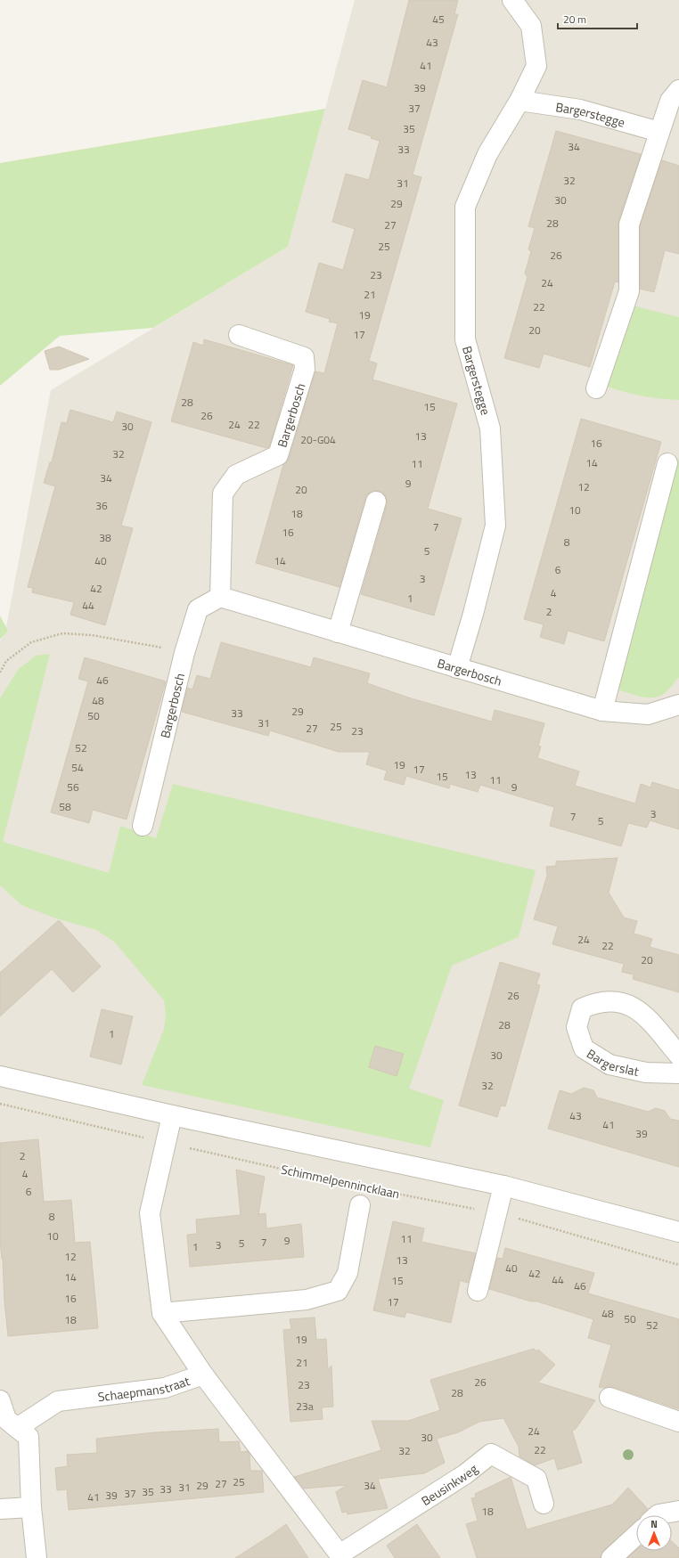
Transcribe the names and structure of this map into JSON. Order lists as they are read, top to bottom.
{
  "streets": {
    "street": [
      "Bargerstegge",
      "Bargerbosch",
      "Bargerslat",
      "Schaepmanstraat",
      "Beusinkweg"
    ],
    "path": ["Schimmelpennincklaan"]
  },
  "crossings": [
    ["Bargerstegge", "Bargerbosch"],
    ["Schimmelpennincklaan", "Schaepmanstraat"],
    ["Schaepmanstraat", "Beusinkweg"]
  ],
  "house_numbers": [
    "45",
    "43",
    "41",
    "39",
    "37",
    "35",
    "34",
    "33",
    "32",
    "31",
    "30",
    "29",
    "28",
    "27",
    "25",
    "26",
    "23",
    "24",
    "21",
    "22",
    "19",
    "20",
    "17",
    "28",
    "15",
    "26",
    "24",
    "22",
    "30",
    "13",
    "20-G04",
    "16",
    "32",
    "14",
    "11",
    "34",
    "9",
    "12",
    "20",
    "36",
    "10",
    "18",
    "7",
    "16",
    "38",
    "8",
    "5",
    "40",
    "14",
    "6",
    "3",
    "42",
    "4",
    "1",
    "44",
    "2",
    "46",
    "48",
    "29",
    "33",
    "50",
    "31",
    "25",
    "27",
    "23",
    "52",
    "19",
    "54",
    "17",
    "13",
    "15",
    "11",
    "56",
    "9",
    "58",
    "3",
    "7",
    "5",
    "24",
    "22",
    "20",
    "26",
    "28",
    "1",
    "30",
    "32",
    "43",
    "41",
    "39",
    "2",
    "4",
    "6",
    "8",
    "10",
    "11",
    "9",
    "7",
    "5",
    "3",
    "1",
    "12",
    "13",
    "40",
    "42",
    "14",
    "44",
    "15",
    "46",
    "16",
    "17",
    "48",
    "50",
    "18",
    "52",
    "19",
    "21",
    "26",
    "23",
    "28",
    "23a",
    "24",
    "30",
    "22",
    "32",
    "25",
    "27",
    "29",
    "34",
    "31",
    "33",
    "35",
    "37",
    "39",
    "41",
    "18"
  ],
  "scale_bar": "20 m",
  "north": "top"
}
